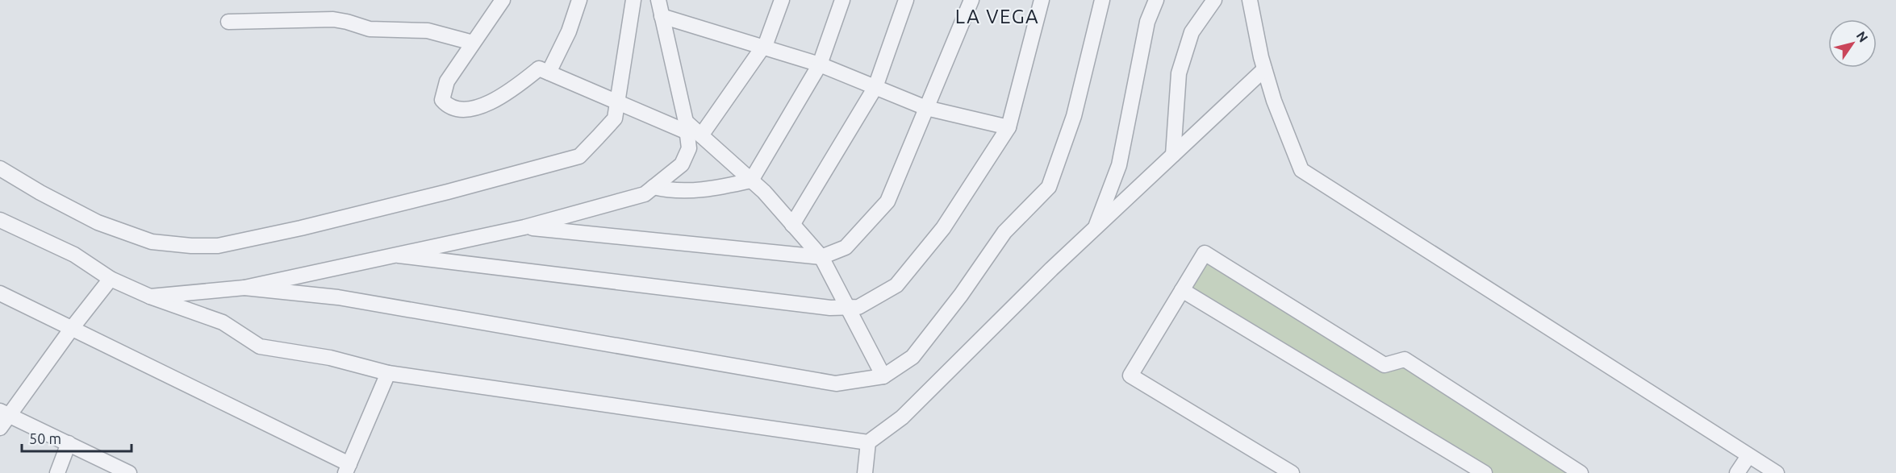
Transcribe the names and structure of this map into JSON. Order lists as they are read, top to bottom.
{
  "districts": ["LA VEGA"],
  "scale_bar": "50 m",
  "north": "top right"
}
